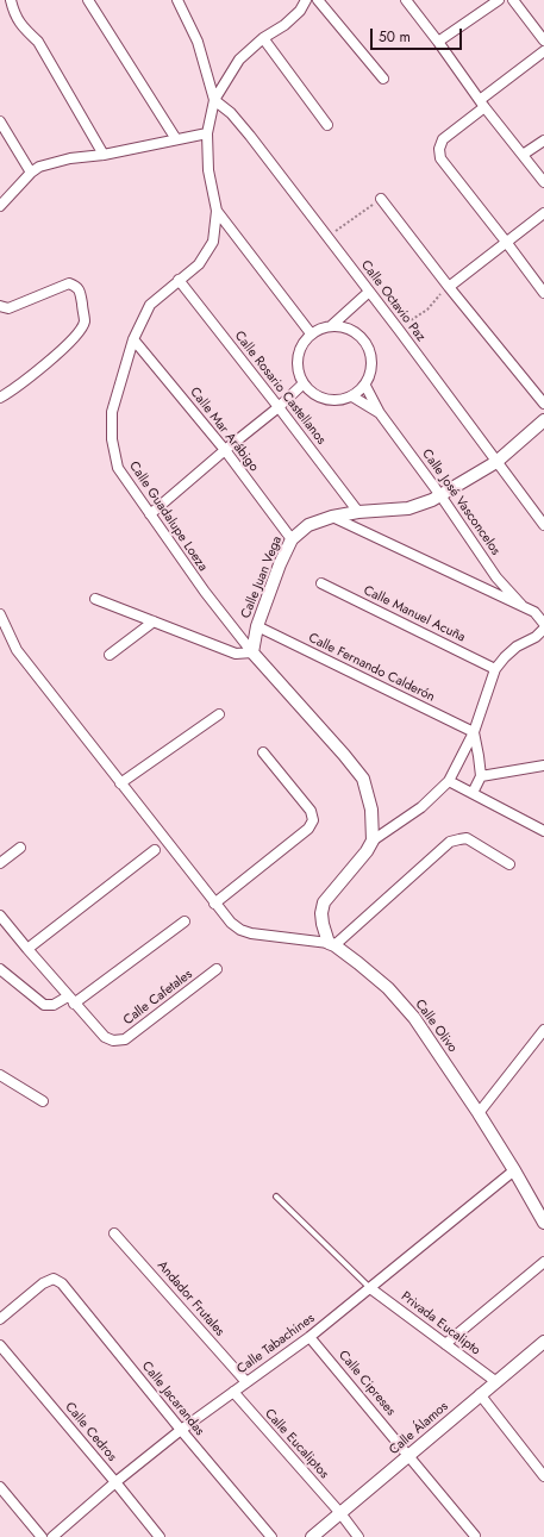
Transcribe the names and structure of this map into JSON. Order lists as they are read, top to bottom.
{
  "streets": {
    "street": [
      "Calle Octavio Paz",
      "Calle Rosario Castellanos",
      "Calle Mar Arábigo",
      "Calle José Vasconcelos",
      "Calle Guadalupe Loeza",
      "Calle Juan Vega",
      "Calle Manuel Acuña",
      "Calle Fernando Calderón",
      "Calle Cafetales",
      "Calle Olivo",
      "Andador Frutales",
      "Privada Eucalipto",
      "Calle Tabachines",
      "Calle Cipreses",
      "Calle Jacarandas",
      "Calle Álamos",
      "Calle Cedros",
      "Calle Eucaliptos"
    ]
  },
  "crossings": [
    ["Calle Octavio Paz", "Calle Guadalupe Loeza"],
    ["Calle Octavio Paz", "Calle Juan Vega"],
    ["Calle Rosario Castellanos", "Calle Guadalupe Loeza"],
    ["Calle Rosario Castellanos", "Calle Juan Vega"],
    ["Calle Mar Arábigo", "Calle Guadalupe Loeza"],
    ["Calle Mar Arábigo", "Calle Juan Vega"],
    ["Calle José Vasconcelos", "Calle Juan Vega"],
    ["Calle Guadalupe Loeza", "Calle Juan Vega"],
    ["Calle Juan Vega", "Calle Fernando Calderón"],
    ["Calle Olivo", "Calle Tabachines"],
    ["Andador Frutales", "Calle Tabachines"],
    ["Privada Eucalipto", "Calle Tabachines"],
    ["Privada Eucalipto", "Calle Álamos"],
    ["Calle Tabachines", "Calle Cipreses"],
    ["Calle Tabachines", "Calle Jacarandas"],
    ["Calle Tabachines", "Calle Cedros"],
    ["Calle Tabachines", "Calle Eucaliptos"],
    ["Calle Cipreses", "Calle Álamos"],
    ["Calle Álamos", "Calle Eucaliptos"]
  ],
  "scale_bar": "50 m"
}
